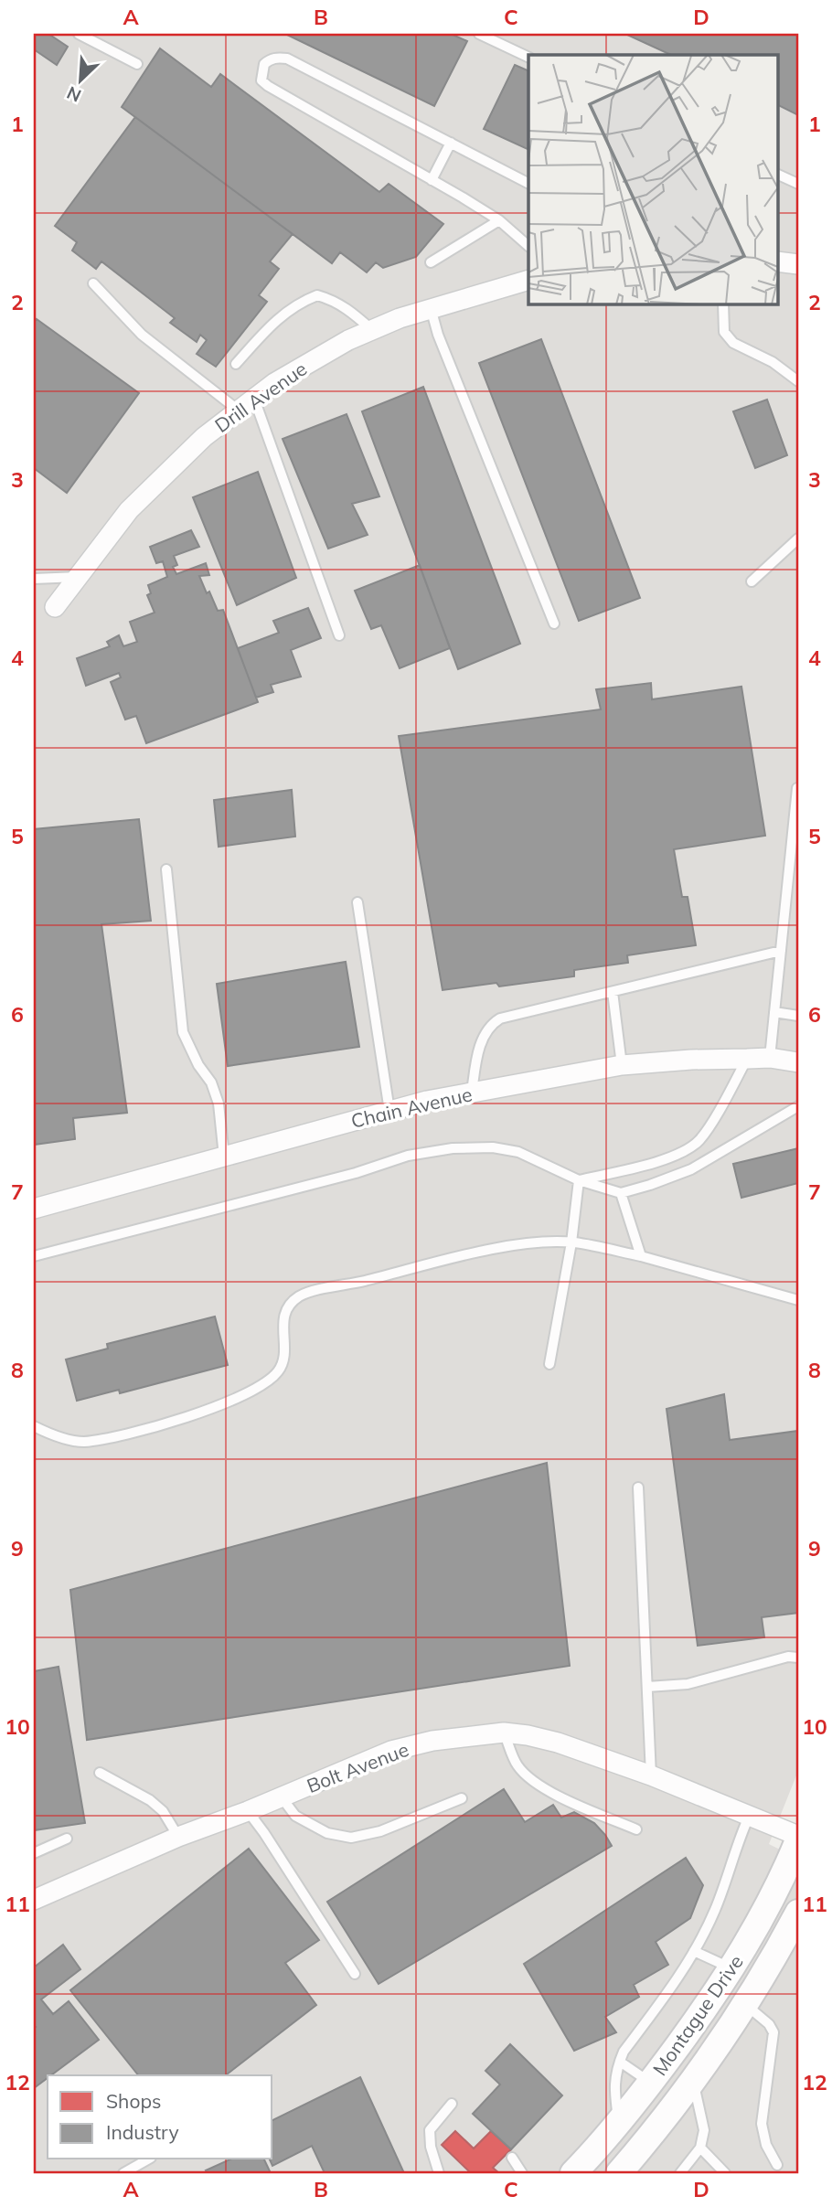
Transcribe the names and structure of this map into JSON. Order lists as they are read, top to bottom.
{
  "streets": {
    "main road": ["Montague Drive"],
    "street": ["Drill Avenue", "Chain Avenue", "Bolt Avenue"]
  },
  "legend": ["Shops", "Industry"],
  "north": "bottom left",
  "grid": {
    "columns": [
      "A",
      "B",
      "C",
      "D"
    ],
    "rows": [
      "1",
      "2",
      "3",
      "4",
      "5",
      "6",
      "7",
      "8",
      "9",
      "10",
      "11",
      "12"
    ]
  }
}
